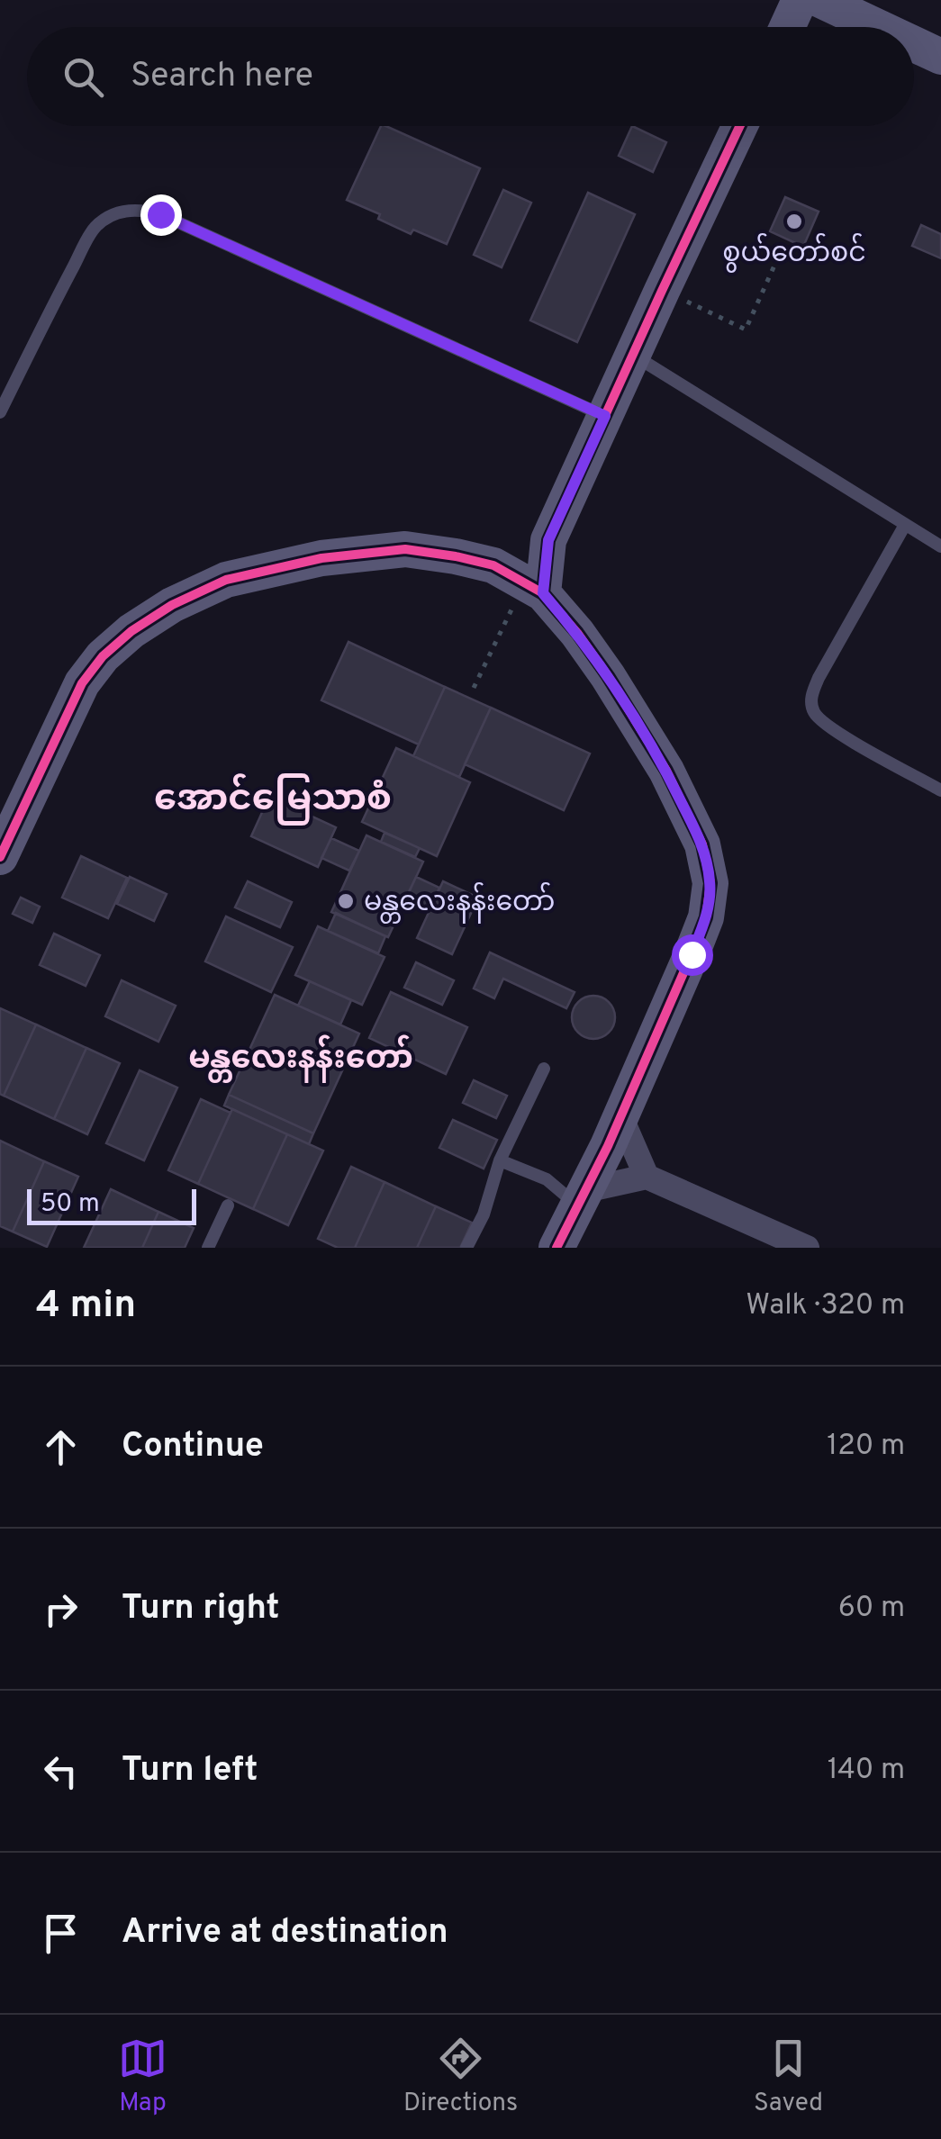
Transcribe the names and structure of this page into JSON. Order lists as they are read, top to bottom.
{
  "districts": ["အောင်မြေသာစံ", "မန္တလေးနန်းတော်"],
  "places": ["စွယ်တော်စင်", "မန္တလေးနန်းတော်"],
  "scale_bar": "50 m",
  "page": {
    "search": "Search here",
    "scale": "50 m",
    "heading": ["4 min", "Walk · 320 m"],
    "list": [
      ["Continue", "120 m"],
      ["Turn right", "60 m"],
      ["Turn left", "140 m"],
      "Arrive at destination"
    ],
    "nav": ["Map", "Directions", "Saved"]
  }
}
